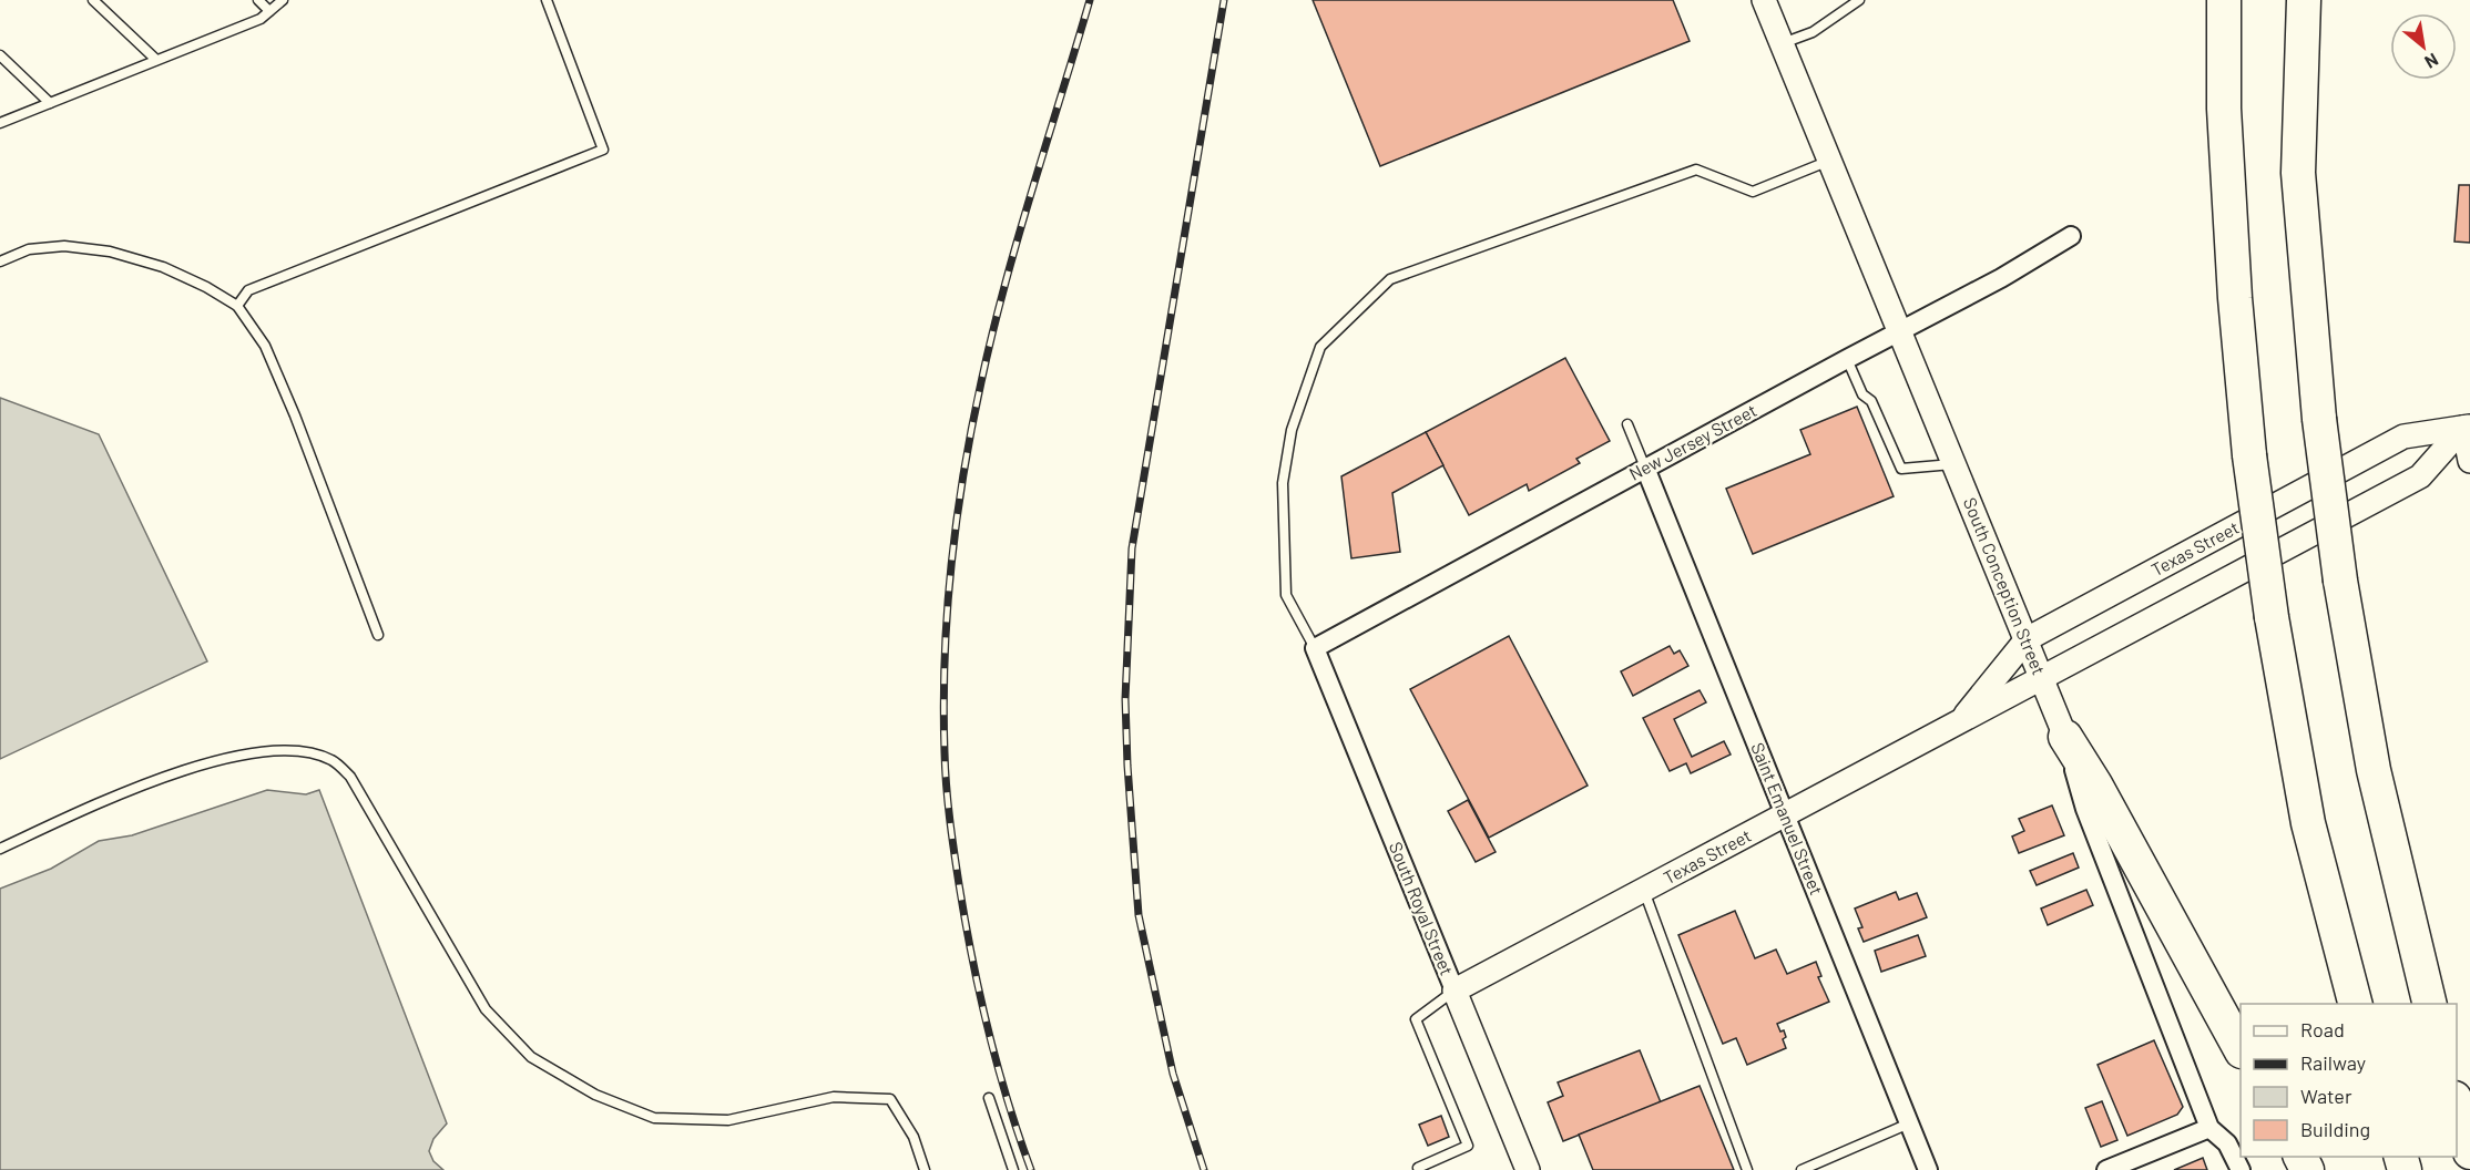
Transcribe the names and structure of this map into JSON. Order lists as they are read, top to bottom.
{
  "streets": {
    "street": [
      "New Jersey Street",
      "Texas Street",
      "South Conception Street",
      "Saint Emanuel Street",
      "South Royal Street"
    ]
  },
  "crossings": [
    ["New Jersey Street", "South Conception Street"],
    ["New Jersey Street", "Saint Emanuel Street"],
    ["New Jersey Street", "South Royal Street"],
    ["Texas Street", "South Conception Street"],
    ["Texas Street", "Saint Emanuel Street"],
    ["Texas Street", "South Royal Street"]
  ],
  "legend": [
    "Road",
    "Railway",
    "Water",
    "Building"
  ],
  "north": "bottom right"
}
